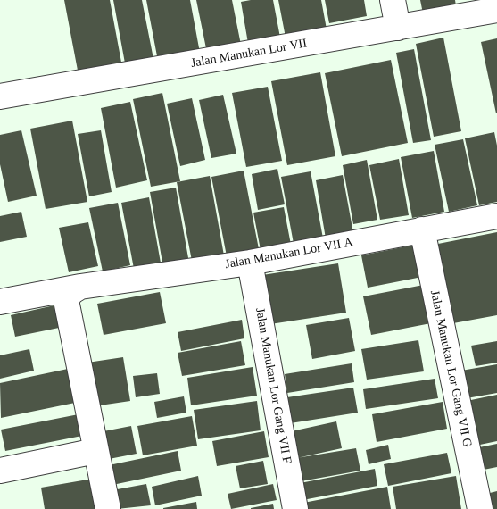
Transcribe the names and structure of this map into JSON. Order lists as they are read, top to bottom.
{
  "streets": {
    "street": [
      "Jalan Manukan Lor VII",
      "Jalan Manukan Lor VII A",
      "Jalan Manukan Lor Gang VII G",
      "Jalan Manukan Lor Gang VII F"
    ]
  },
  "crossings": [
    ["Jalan Manukan Lor VII A", "Jalan Manukan Lor Gang VII G"],
    ["Jalan Manukan Lor VII A", "Jalan Manukan Lor Gang VII F"]
  ]
}
